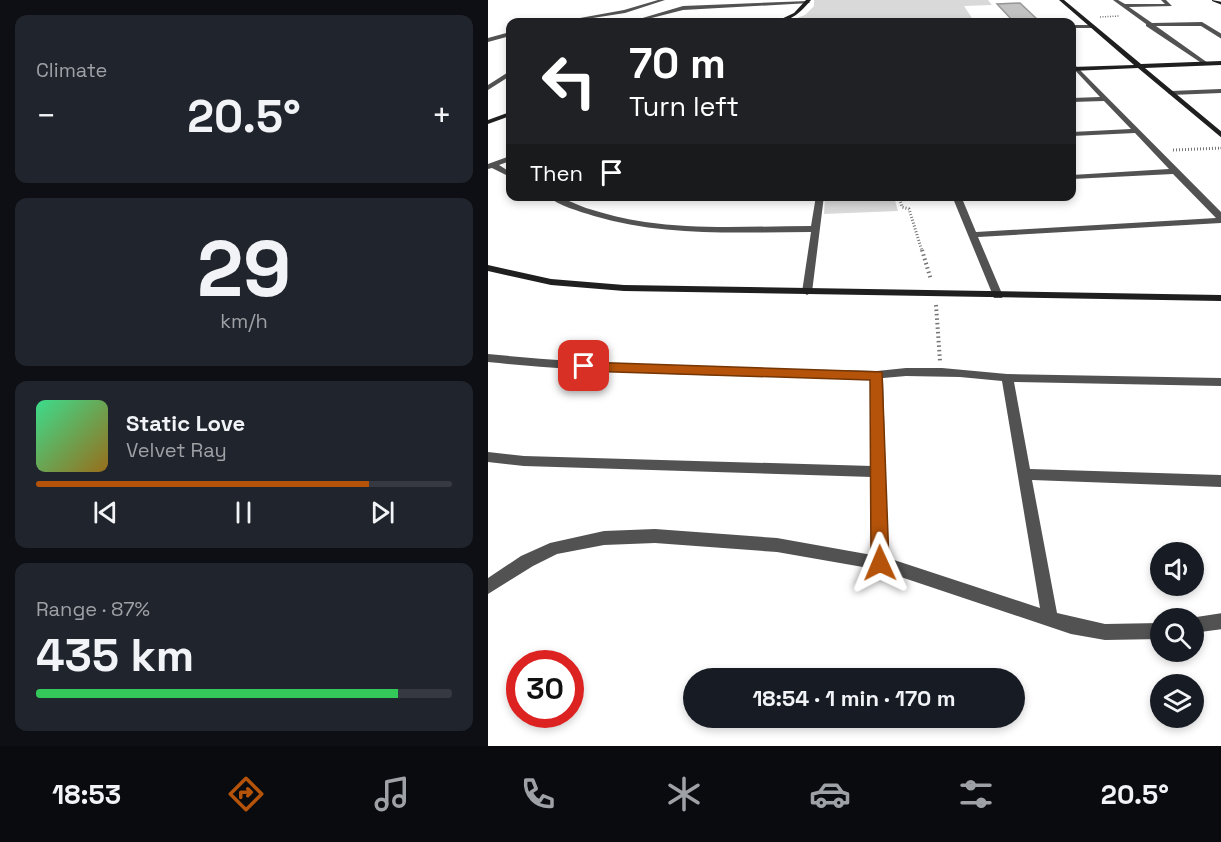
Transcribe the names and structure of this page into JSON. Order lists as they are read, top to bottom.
{
  "page": {
    "tile": [
      "Climate",
      ["29", "km/h"],
      ["Range · 87%", "435 km"]
    ],
    "turn": ["70 m", "Turn left"],
    "heat": ["−", "20.5°", "+"],
    "then": "Then",
    "song": ["Static Love", "Velvet Ray"],
    "limit": "30",
    "trip": "18:54 · 1 min · 170 m",
    "tabs": ["18:53", "20.5°"]
  }
}
